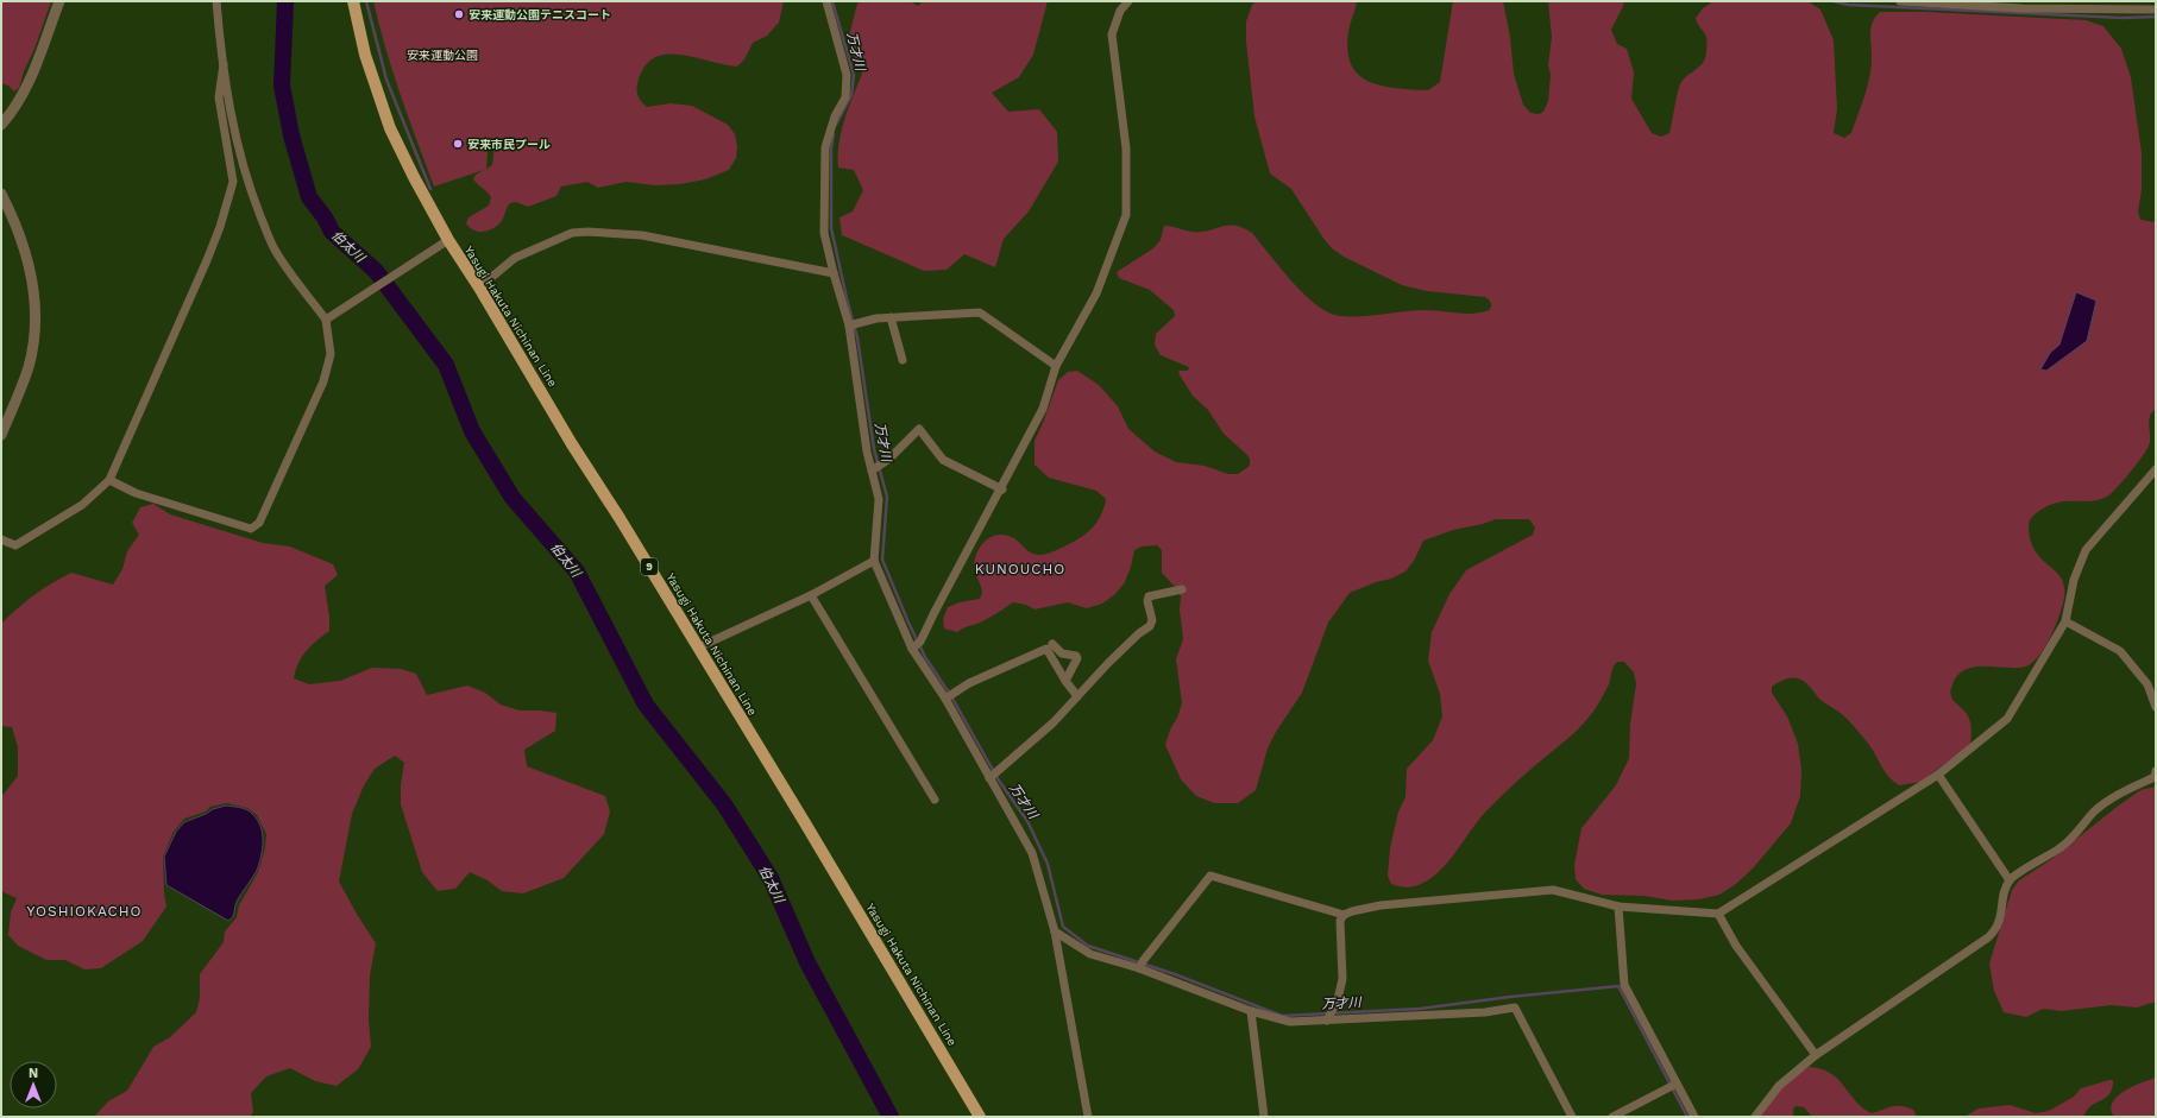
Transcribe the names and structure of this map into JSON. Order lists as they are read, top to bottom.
{
  "streets": {
    "main road": ["Yasugi Hakuta Nichinan Line", "9"]
  },
  "districts": ["KUNOUCHO", "YOSHIOKACHO"],
  "water": ["万才川", "伯太川"],
  "parks": ["安来運動公園"],
  "places": ["安来運動公園テニスコート", "安来市民プール"],
  "north": "top"
}
